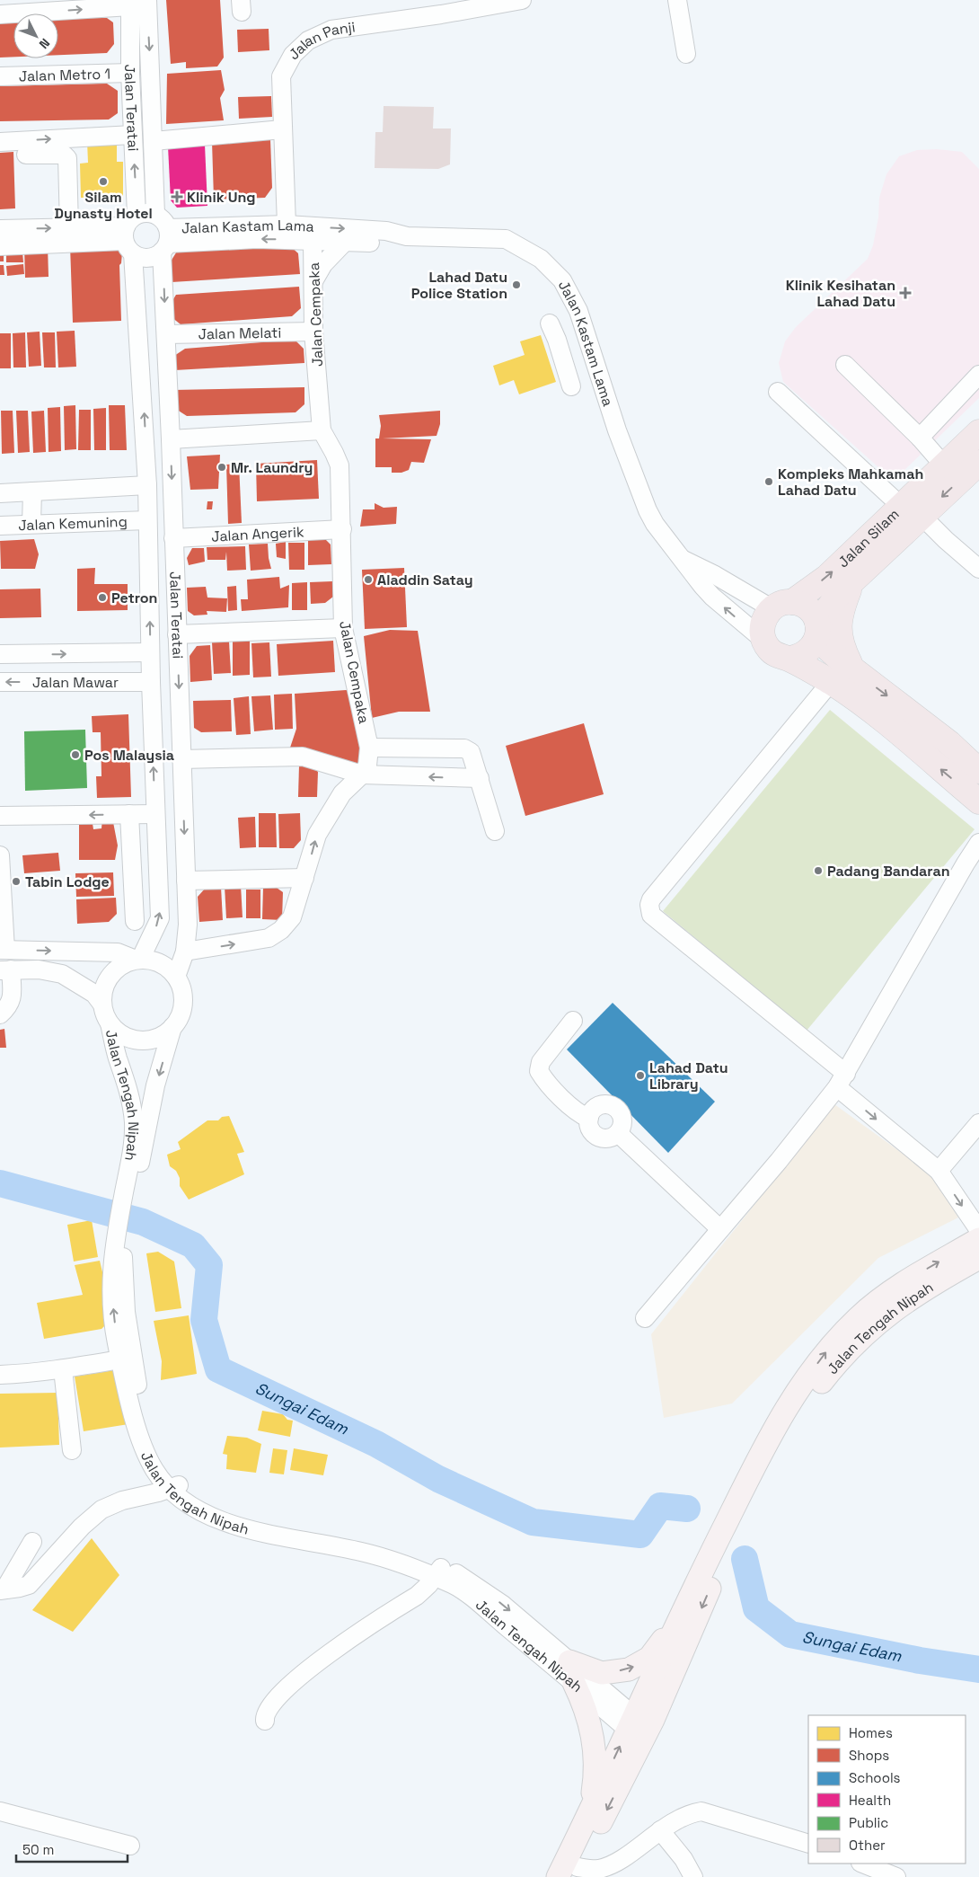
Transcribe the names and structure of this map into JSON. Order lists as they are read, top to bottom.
{
  "streets": {
    "highway": ["Jalan Silam"],
    "main road": ["Jalan Tengah Nipah"],
    "street": [
      "Jalan Panji",
      "Jalan Metro 1",
      "Jalan Teratai",
      "Jalan Kastam Lama",
      "Jalan Cempaka",
      "Jalan Melati",
      "Jalan Kemuning",
      "Jalan Angerik",
      "Jalan Mawar"
    ]
  },
  "crossings": [
    ["Jalan Panji", "Jalan Kastam Lama"],
    ["Jalan Metro 1", "Jalan Teratai"],
    ["Jalan Teratai", "Jalan Kastam Lama"],
    ["Jalan Teratai", "Jalan Cempaka"],
    ["Jalan Teratai", "Jalan Melati"],
    ["Jalan Teratai", "Jalan Kemuning"],
    ["Jalan Teratai", "Jalan Angerik"],
    ["Jalan Teratai", "Jalan Mawar"],
    ["Jalan Teratai", "Jalan Tengah Nipah"],
    ["Jalan Kastam Lama", "Jalan Cempaka"],
    ["Jalan Kastam Lama", "Jalan Silam"],
    ["Jalan Cempaka", "Jalan Melati"],
    ["Jalan Cempaka", "Jalan Angerik"]
  ],
  "water": ["Sungai Edam"],
  "places": {
    "other": [
      "Silam Dynasty Hotel",
      "Lahad Datu Police Station",
      "Mr. Laundry",
      "Kompleks Mahkamah Lahad Datu",
      "Aladdin Satay",
      "Petron",
      "Pos Malaysia",
      "Padang Bandaran",
      "Tabin Lodge",
      "Lahad Datu Library"
    ],
    "health": ["Klinik Ung", "Klinik Kesihatan Lahad Datu"]
  },
  "legend": [
    "Homes",
    "Shops",
    "Schools",
    "Health",
    "Public",
    "Other"
  ],
  "scale_bar": "50 m",
  "north": "bottom right"
}
